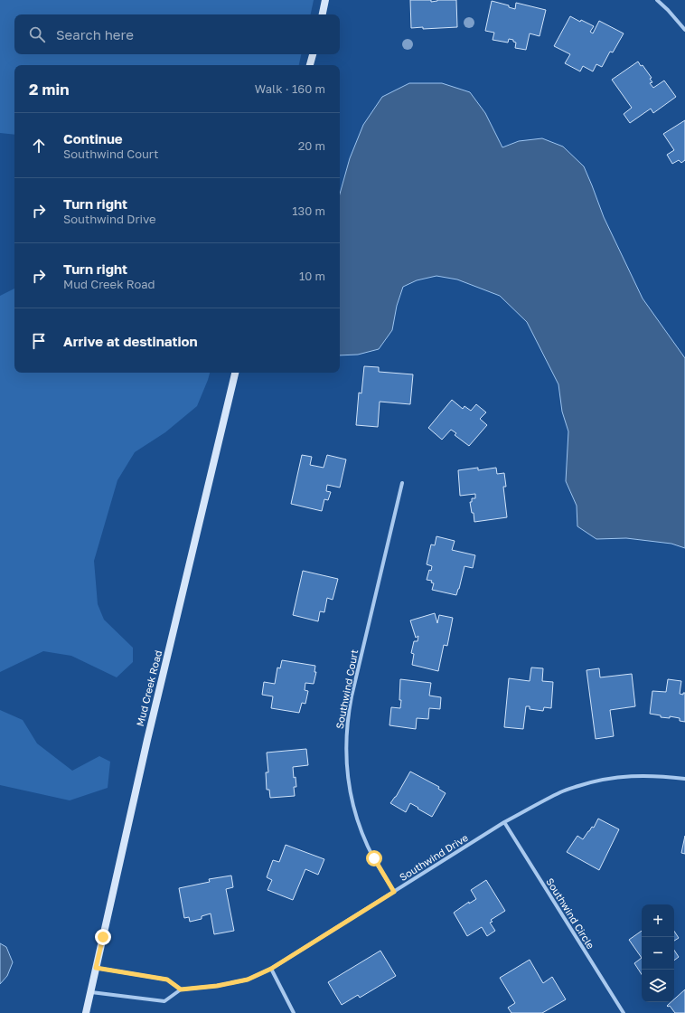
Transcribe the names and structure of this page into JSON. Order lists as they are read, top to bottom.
{
  "streets": {
    "street": [
      "Mud Creek Road",
      "Southwind Court",
      "Southwind Drive",
      "Southwind Circle"
    ]
  },
  "crossings": [
    ["Southwind Court", "Southwind Drive"],
    ["Southwind Drive", "Southwind Circle"]
  ],
  "page": {
    "search": "Search here",
    "heading": ["2 min", "Walk · 160 m"],
    "list": [
      ["Continue", "Southwind Court", "20 m"],
      ["Turn right", "Southwind Drive", "130 m"],
      ["Turn right", "Mud Creek Road", "10 m"],
      "Arrive at destination"
    ],
    "map_buttons": ["+", "−"]
  }
}
